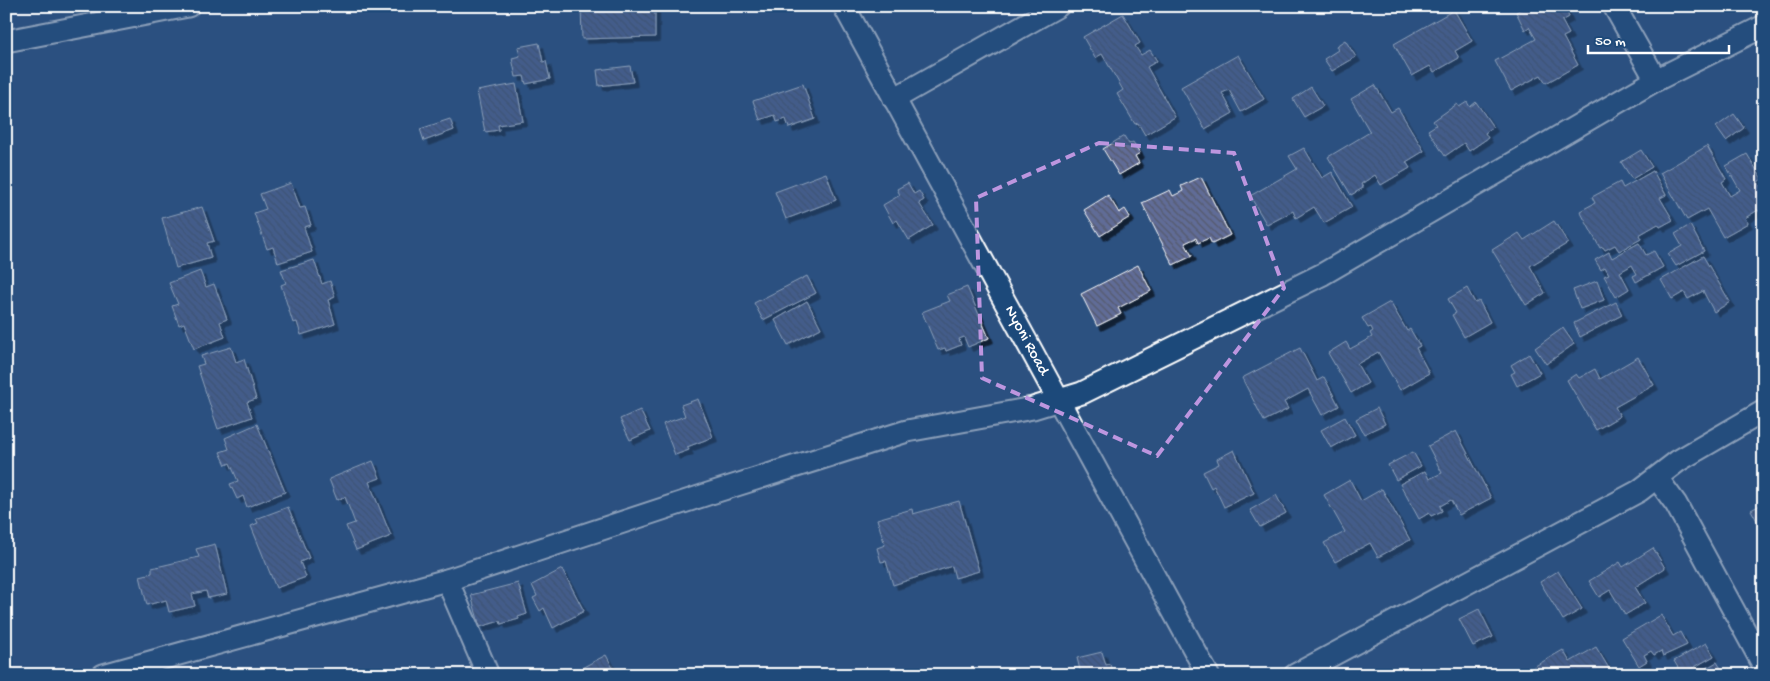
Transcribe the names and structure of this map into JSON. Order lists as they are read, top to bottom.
{
  "streets": {
    "street": ["Nyoni Road"]
  },
  "scale_bar": "50 m"
}
